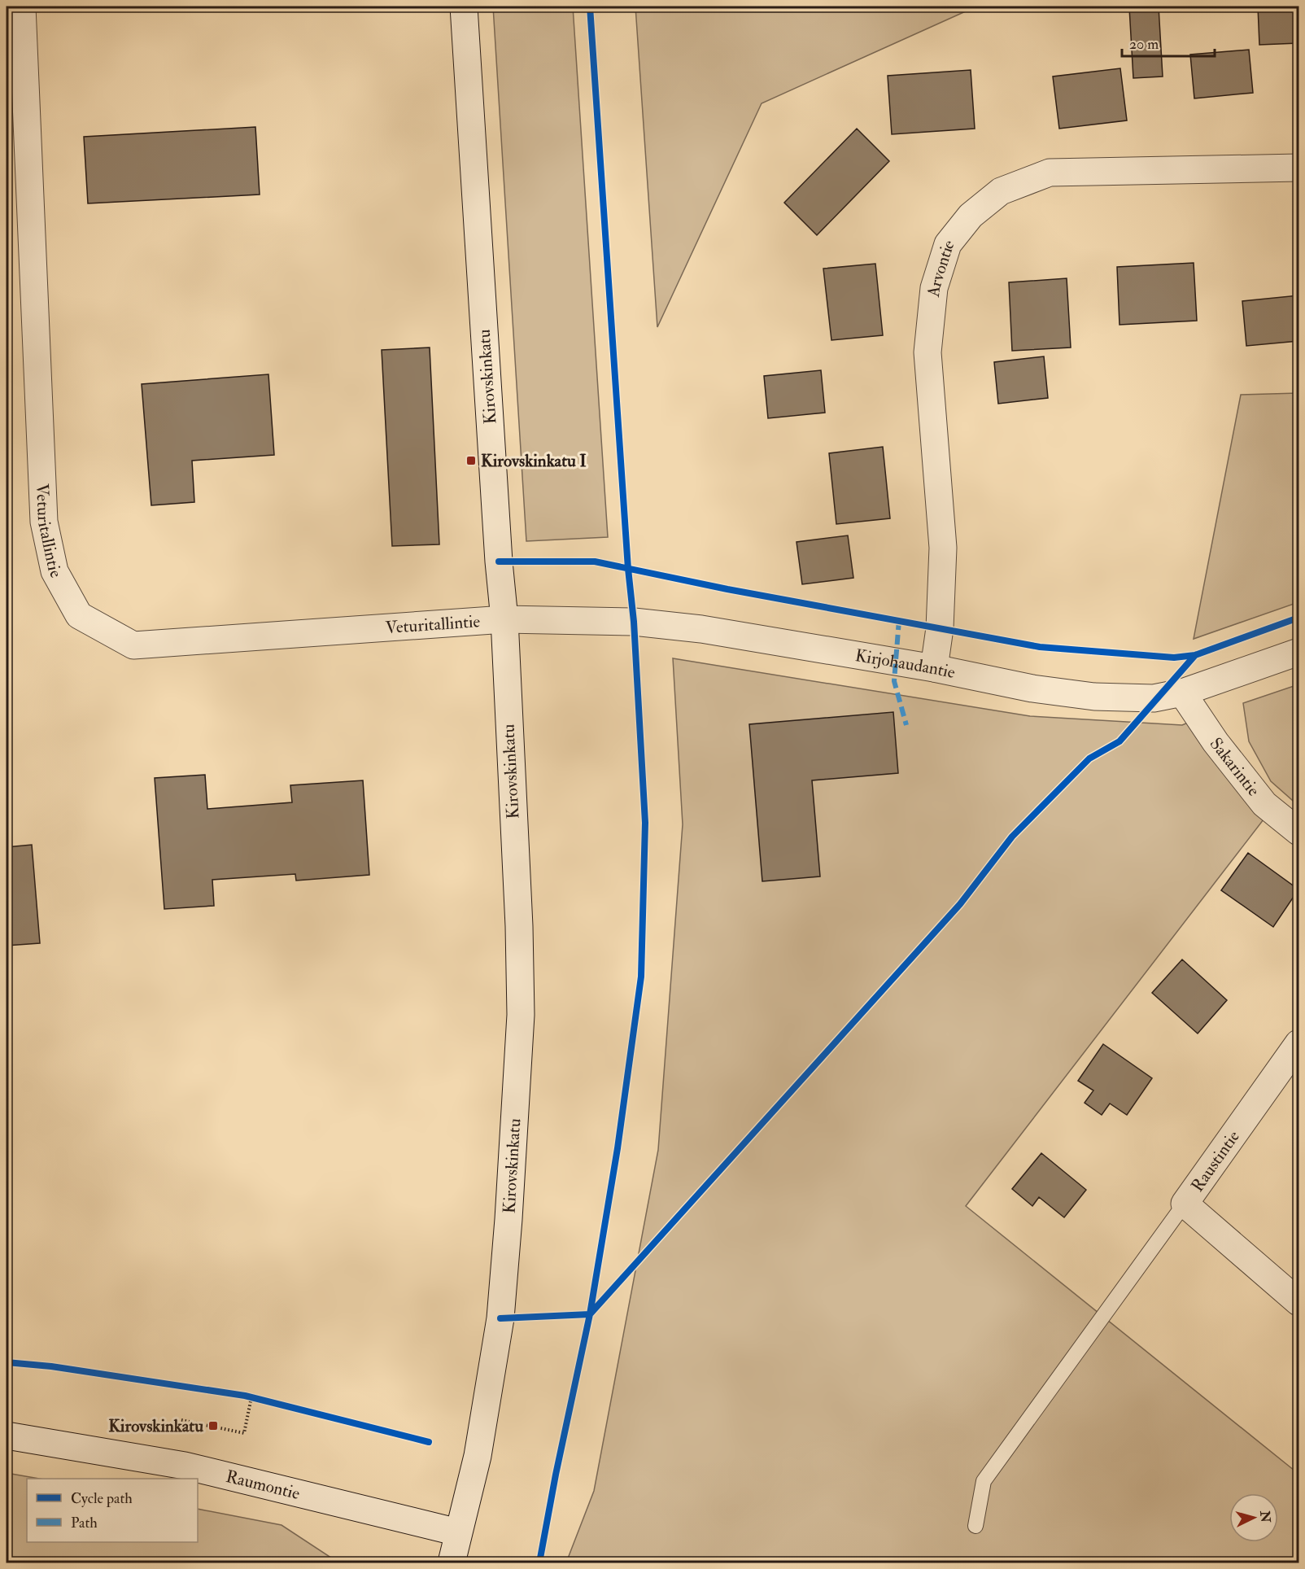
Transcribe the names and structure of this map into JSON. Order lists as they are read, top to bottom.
{
  "streets": {
    "street": [
      "Arvontie",
      "Kirovskinkatu",
      "Veturitallintie",
      "Kirjohaudantie",
      "Sakarintie",
      "Raustintie",
      "Raumontie"
    ]
  },
  "crossings": [
    ["Arvontie", "Kirjohaudantie"],
    ["Kirovskinkatu", "Veturitallintie"],
    ["Kirovskinkatu", "Kirjohaudantie"],
    ["Kirovskinkatu", "Raumontie"],
    ["Veturitallintie", "Kirjohaudantie"],
    ["Kirjohaudantie", "Sakarintie"]
  ],
  "places": {
    "transit": ["Kirovskinkatu I", "Kirovskinkatu"]
  },
  "legend": ["Cycle path", "Path"],
  "scale_bar": "20 m",
  "north": "right"
}
